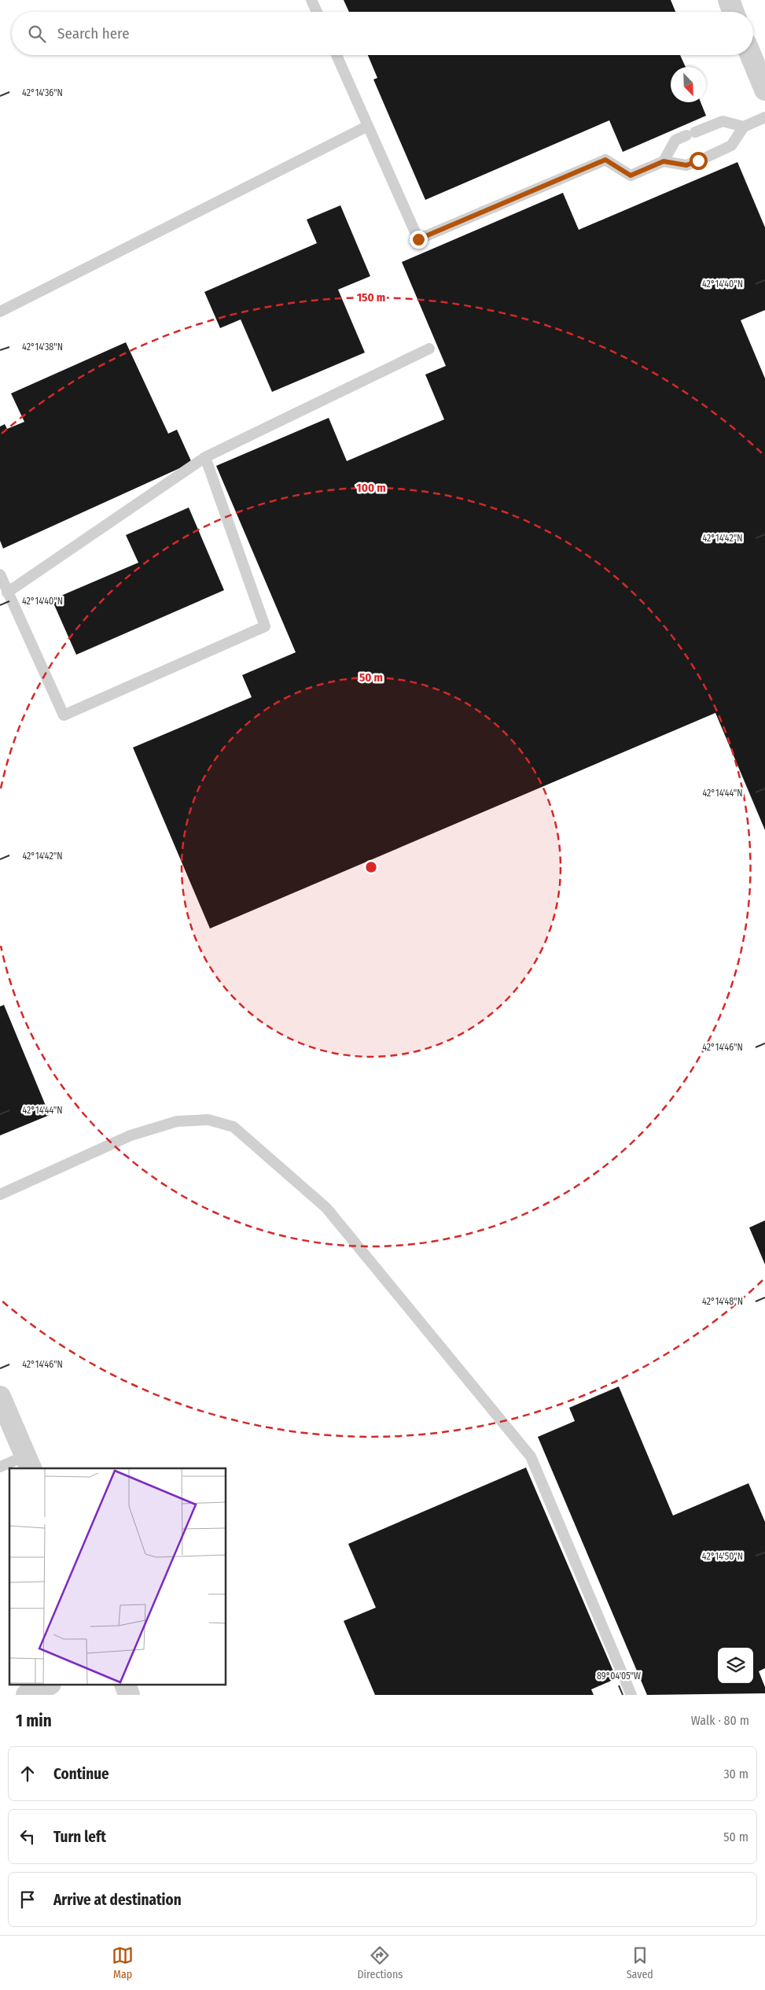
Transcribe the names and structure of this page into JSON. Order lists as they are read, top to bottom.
{
  "north": "bottom right",
  "page": {
    "search": "Search here",
    "heading": ["1 min", "Walk · 80 m"],
    "list": [
      ["Continue", "30 m"],
      ["Turn left", "50 m"],
      "Arrive at destination"
    ],
    "nav": ["Map", "Directions", "Saved"]
  },
  "coordinates": [
    "42°14'36\"N",
    "42°14'40\"N",
    "42°14'38\"N",
    "42°14'42\"N",
    "42°14'44\"N",
    "42°14'46\"N",
    "42°14'48\"N",
    "42°14'50\"N",
    "89°04'05\"W"
  ],
  "rings": ["150 m", "100 m", "50 m"]
}
